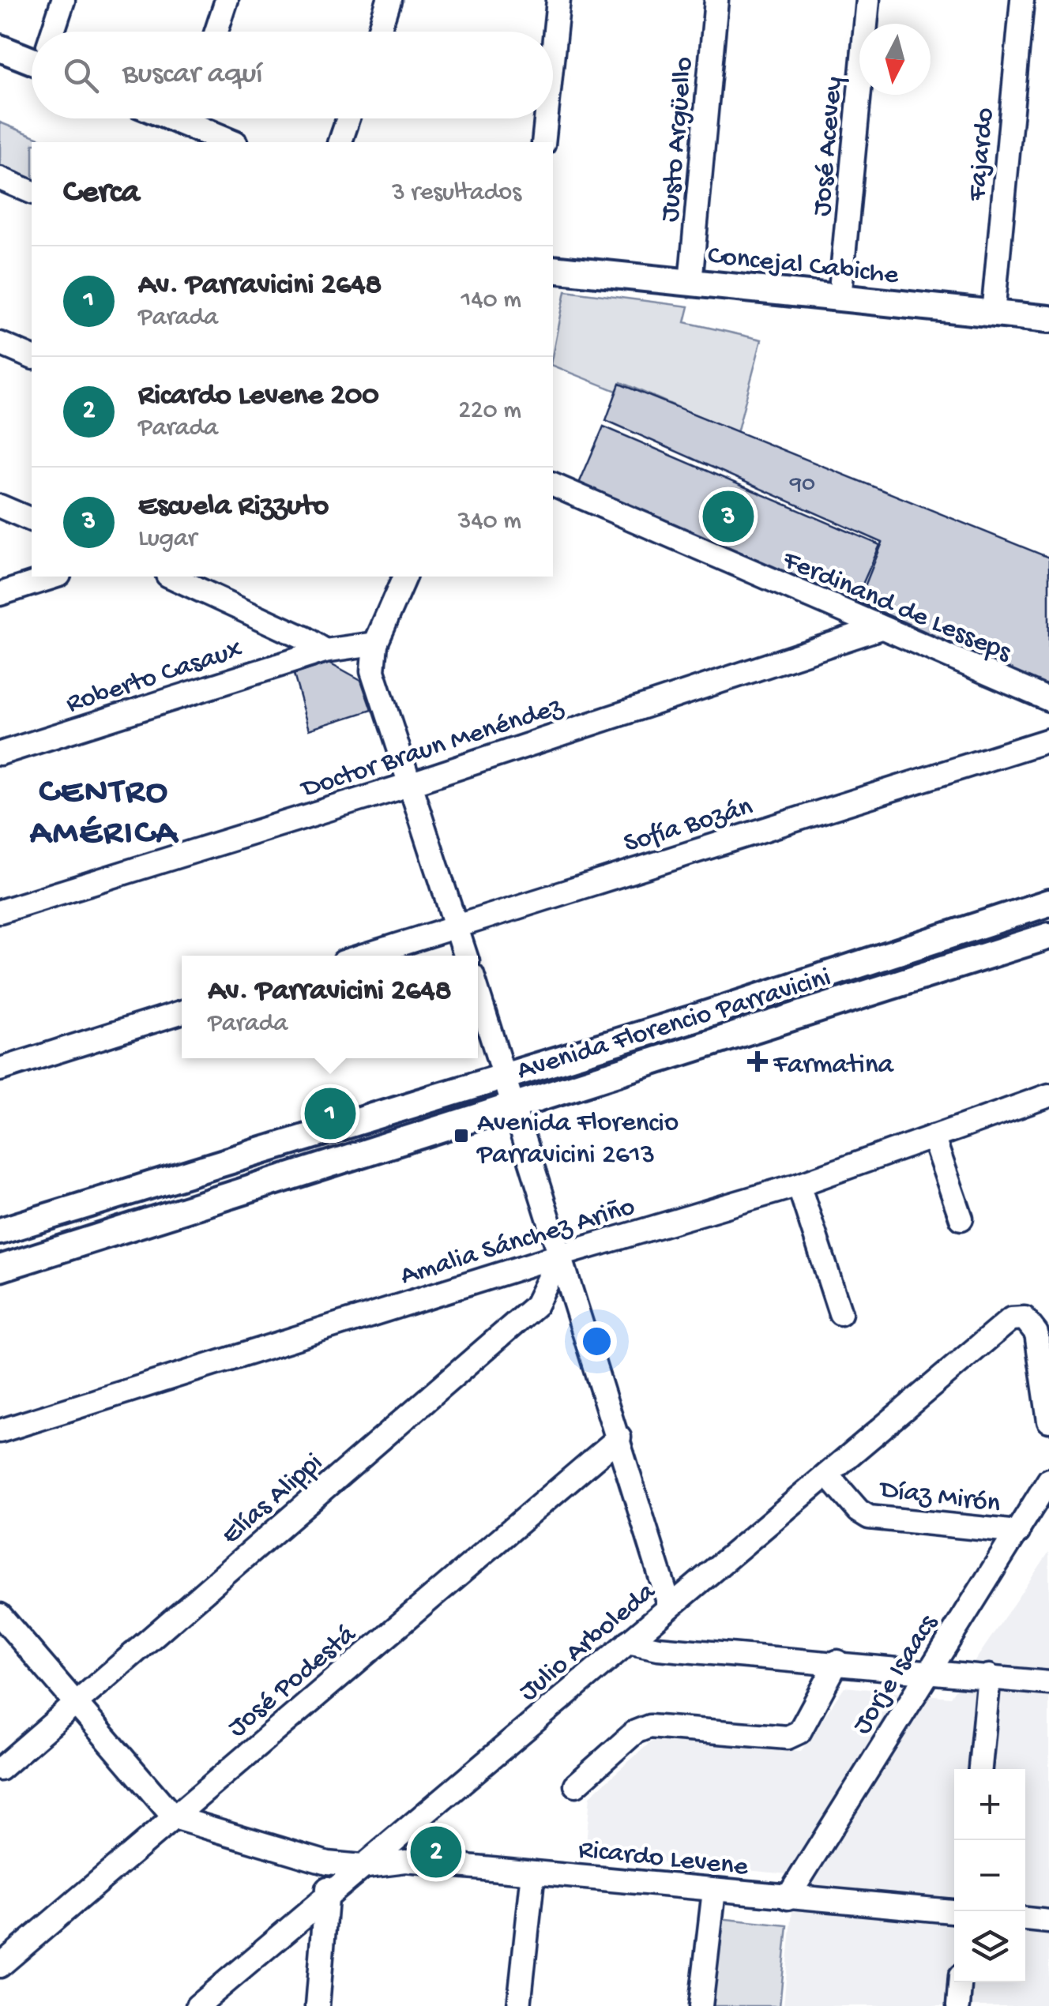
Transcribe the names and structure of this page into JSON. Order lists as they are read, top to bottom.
{
  "streets": {
    "main road": ["Concejal Cabiche", "Avenida Florencio Parravicini"],
    "street": [
      "Justo Argüello",
      "José Acevey",
      "Fajardo",
      "Ferdinand de Lesseps",
      "Roberto Casaux",
      "Doctor Braun Menéndez",
      "Sofía Bozán",
      "Amalia Sánchez Ariño",
      "Díaz Mirón",
      "Elías Alippi",
      "Julio Arboleda",
      "Jorje Isaacs",
      "José Podestá",
      "Ricardo Levene"
    ]
  },
  "crossings": [
    ["Justo Argüello", "Concejal Cabiche"],
    ["José Acevey", "Concejal Cabiche"],
    ["Fajardo", "Concejal Cabiche"],
    ["Ferdinand de Lesseps", "Doctor Braun Menéndez"],
    ["Amalia Sánchez Ariño", "Elías Alippi"],
    ["Díaz Mirón", "Julio Arboleda"],
    ["Díaz Mirón", "Jorje Isaacs"],
    ["Julio Arboleda", "Ricardo Levene"],
    ["Jorje Isaacs", "Ricardo Levene"],
    ["José Podestá", "Ricardo Levene"]
  ],
  "districts": ["CENTRO AMÉRICA"],
  "places": {
    "health": ["Farmatina"],
    "transit": ["Avenida Florencio Parravicini 2613"]
  },
  "house_numbers": ["90"],
  "north": "bottom",
  "page": {
    "search": "Buscar aquí",
    "heading": ["Cerca", "3 resultados"],
    "list": [
      {
        "mark": "1",
        "name": "Av. Parravicini 2648",
        "note": "Parada",
        "value": "140 m"
      },
      {
        "mark": "2",
        "name": "Ricardo Levene 200",
        "note": "Parada",
        "value": "220 m"
      },
      {
        "mark": "3",
        "name": "Escuela Rizzuto",
        "note": "Lugar",
        "value": "340 m"
      }
    ],
    "pins": ["3", "1", "2"],
    "popup": ["Av. Parravicini 2648", "Parada"],
    "map_buttons": ["+", "−"]
  }
}
